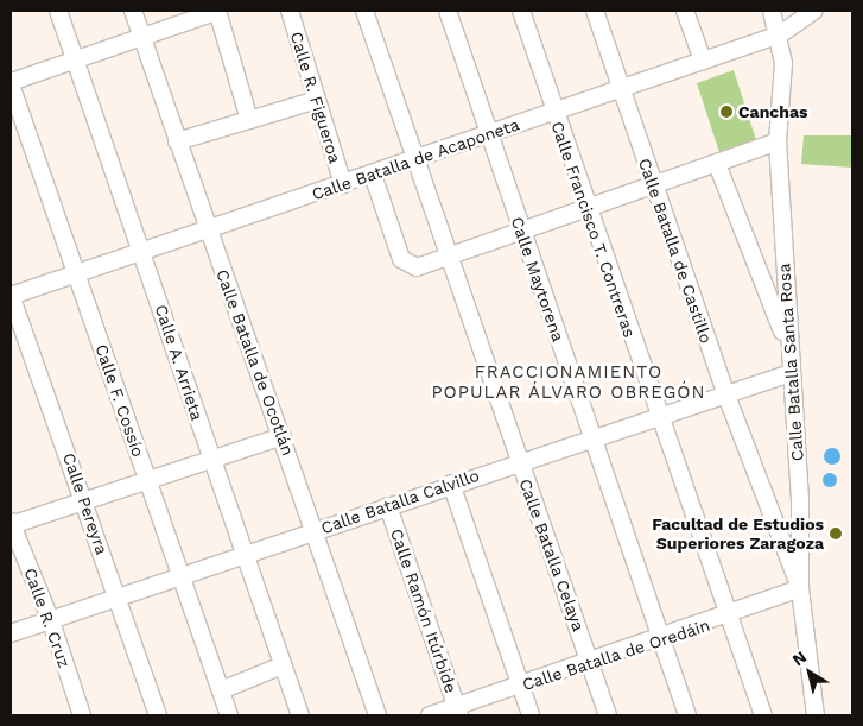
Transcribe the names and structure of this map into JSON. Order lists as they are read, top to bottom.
{
  "streets": {
    "street": [
      "Calle R. Figueroa",
      "Calle Batalla de Acaponeta",
      "Calle Francisco T. Contreras",
      "Calle Batalla de Castillo",
      "Calle Maytorena",
      "Calle A. Arrieta",
      "Calle Batalla de Ocotlán",
      "Calle Batalla Santa Rosa",
      "Calle F. Cossío",
      "Calle Batalla Calvillo",
      "Calle Pereyra",
      "Calle Batalla Celaya",
      "Calle Ramón Itúrbide",
      "Calle R. Cruz",
      "Calle Batalla de Oredáin"
    ]
  },
  "crossings": [
    ["Calle R. Figueroa", "Calle Batalla de Acaponeta"],
    ["Calle Batalla de Acaponeta", "Calle Francisco T. Contreras"],
    ["Calle Batalla de Acaponeta", "Calle Batalla de Castillo"],
    ["Calle Batalla de Acaponeta", "Calle Maytorena"],
    ["Calle Batalla de Acaponeta", "Calle A. Arrieta"],
    ["Calle Batalla de Acaponeta", "Calle Batalla de Ocotlán"],
    ["Calle Batalla de Acaponeta", "Calle Batalla Santa Rosa"],
    ["Calle Batalla de Acaponeta", "Calle F. Cossío"],
    ["Calle Batalla de Acaponeta", "Calle Pereyra"],
    ["Calle Batalla de Acaponeta", "Calle Batalla Celaya"],
    ["Calle Francisco T. Contreras", "Calle Batalla Calvillo"],
    ["Calle Francisco T. Contreras", "Calle Batalla de Oredáin"],
    ["Calle Batalla de Castillo", "Calle Batalla Santa Rosa"],
    ["Calle Batalla de Castillo", "Calle Batalla Calvillo"],
    ["Calle Batalla de Castillo", "Calle Batalla de Oredáin"],
    ["Calle Maytorena", "Calle Batalla Calvillo"],
    ["Calle Maytorena", "Calle Batalla de Oredáin"],
    ["Calle A. Arrieta", "Calle Batalla Calvillo"],
    ["Calle Batalla de Ocotlán", "Calle Batalla Calvillo"],
    ["Calle Batalla Santa Rosa", "Calle Batalla Calvillo"],
    ["Calle Batalla Santa Rosa", "Calle Batalla de Oredáin"],
    ["Calle F. Cossío", "Calle Batalla Calvillo"],
    ["Calle Batalla Calvillo", "Calle Pereyra"],
    ["Calle Batalla Calvillo", "Calle Batalla Celaya"],
    ["Calle Batalla Calvillo", "Calle Ramón Itúrbide"],
    ["Calle Batalla Calvillo", "Calle R. Cruz"],
    ["Calle Batalla Celaya", "Calle Batalla de Oredáin"],
    ["Calle Ramón Itúrbide", "Calle Batalla de Oredáin"]
  ],
  "districts": ["FRACCIONAMIENTO POPULAR ÁLVARO OBREGÓN"],
  "places": ["Canchas", "Facultad de Estudios Superiores Zaragoza"],
  "north": "top left"
}
